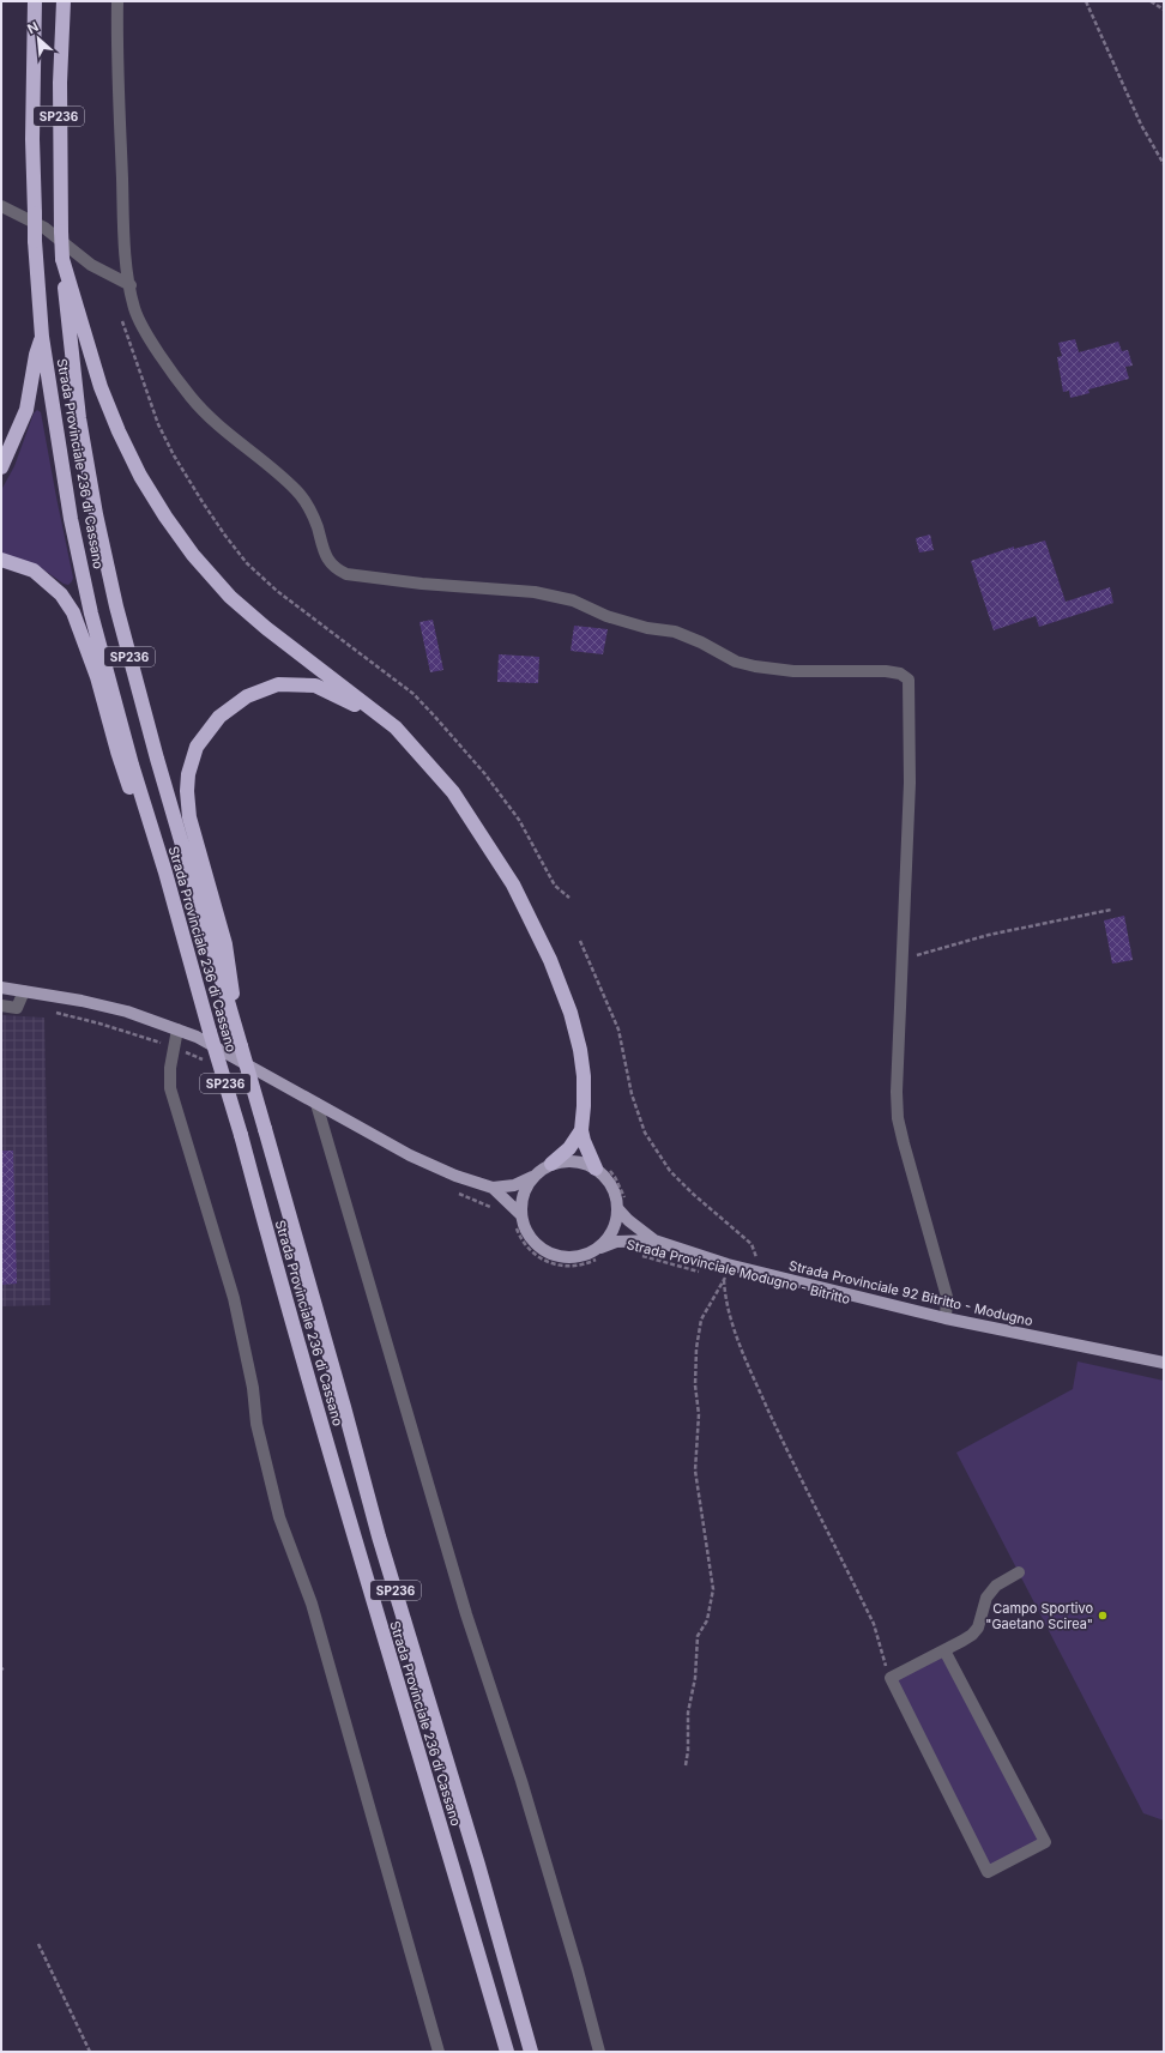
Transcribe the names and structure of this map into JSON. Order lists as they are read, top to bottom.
{
  "streets": {
    "highway": ["SP236", "Strada Provinciale 236 di Cassano"],
    "main road": ["Strada Provinciale 92 Bitritto - Modugno"],
    "path": ["Strada Provinciale Modugno - Bitritto"]
  },
  "places": ["Campo Sportivo \"Gaetano Scirea\""],
  "north": "top left"
}
